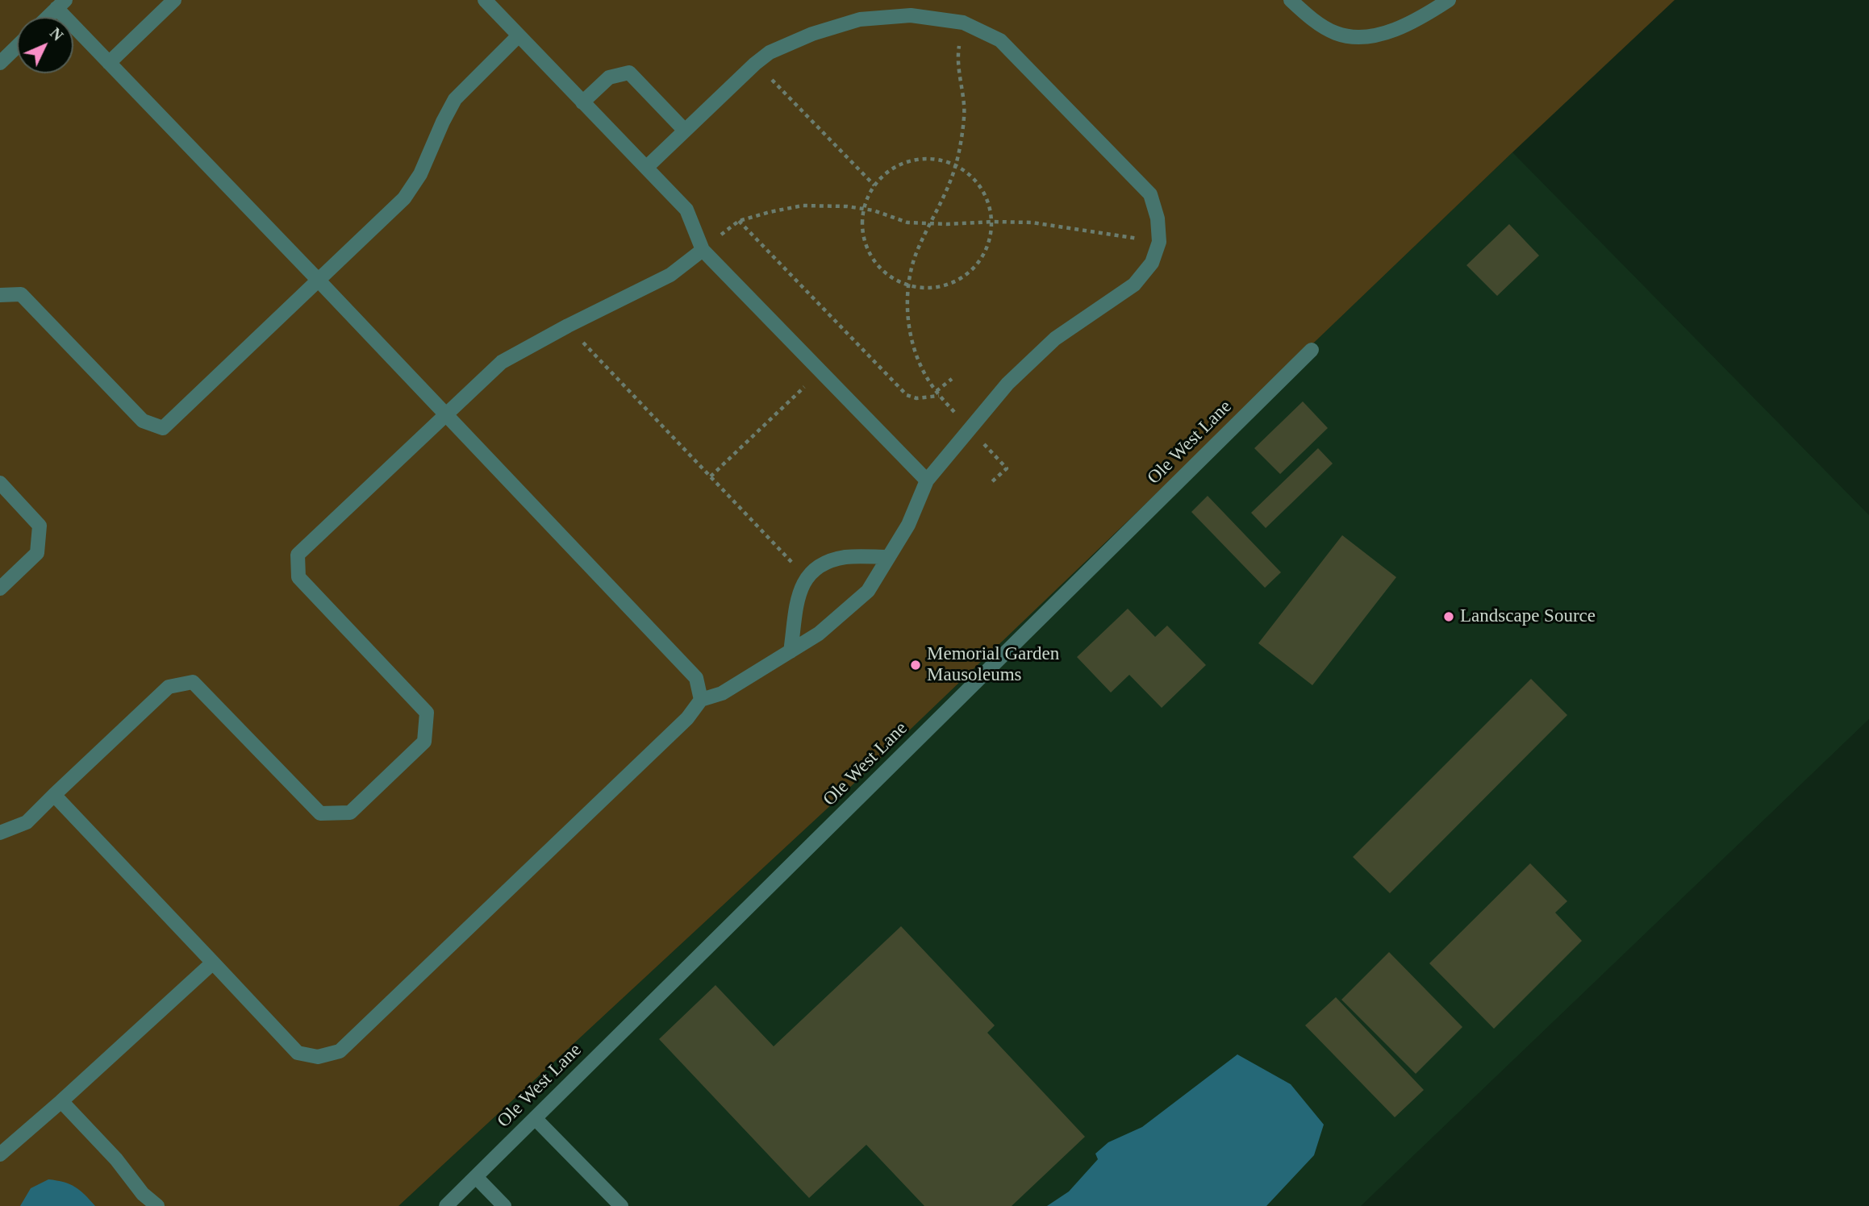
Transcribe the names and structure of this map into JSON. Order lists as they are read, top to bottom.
{
  "streets": {
    "street": ["Ole West Lane"]
  },
  "places": ["Landscape Source", "Memorial Garden Mausoleums"],
  "north": "top right"
}
